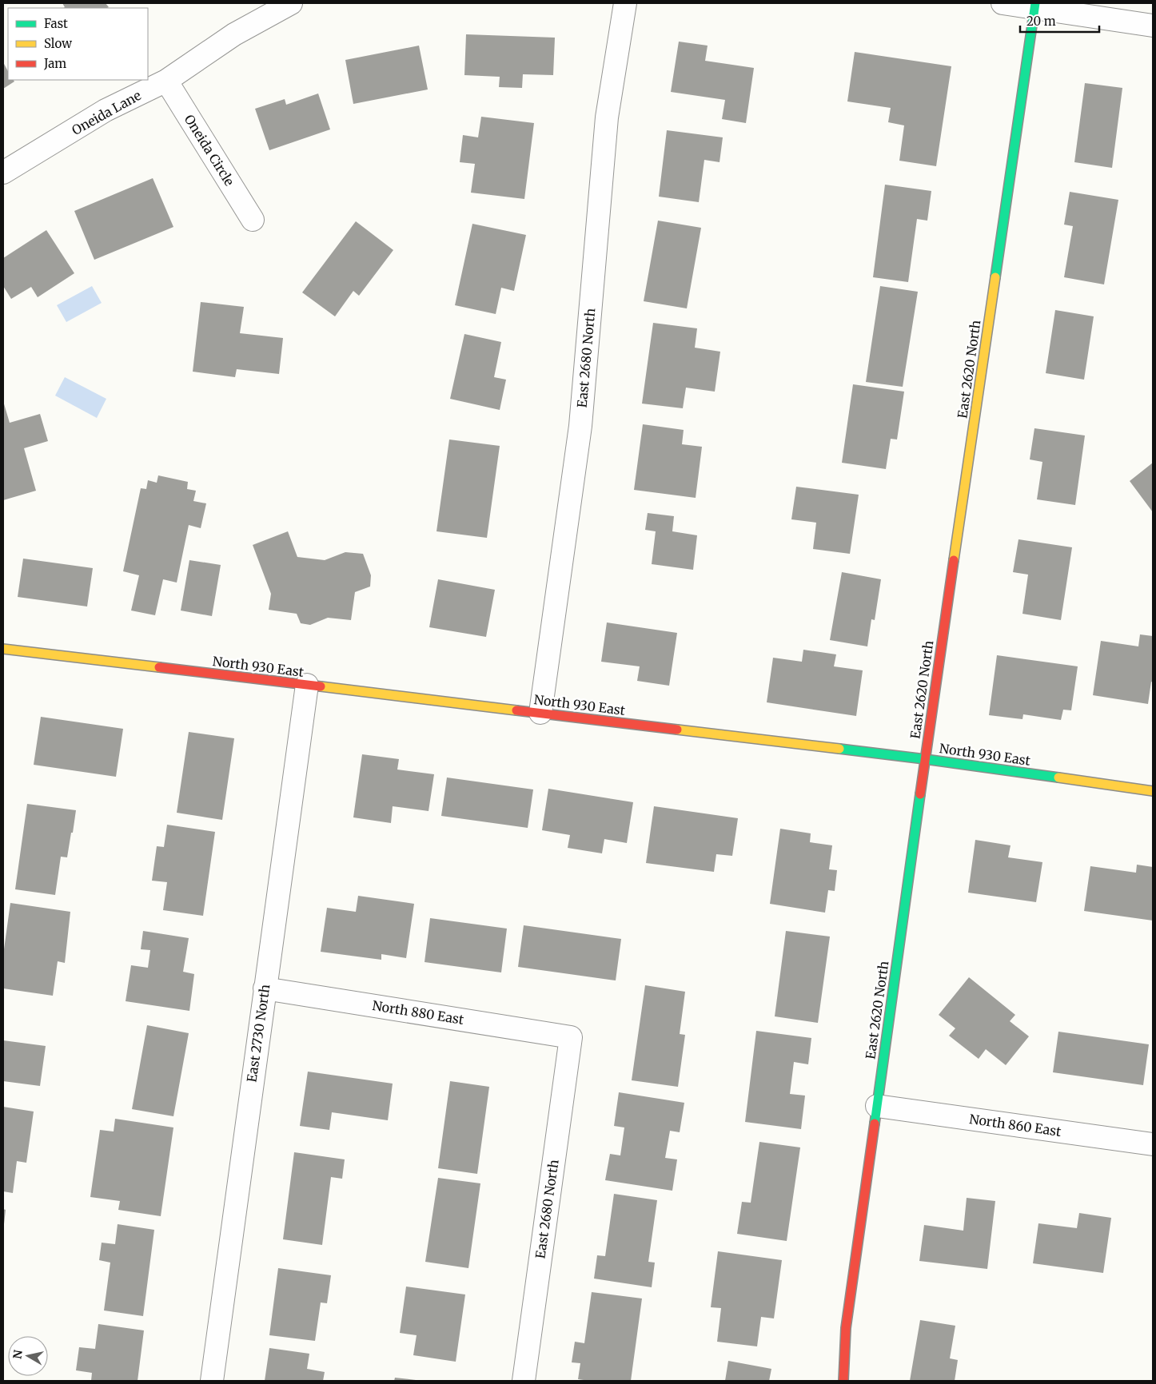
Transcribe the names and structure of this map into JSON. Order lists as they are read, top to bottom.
{
  "streets": {
    "street": [
      "Oneida Lane",
      "Oneida Circle",
      "East 2680 North",
      "East 2620 North",
      "North 930 East",
      "North 880 East",
      "East 2730 North",
      "North 860 East"
    ]
  },
  "crossings": [
    ["Oneida Lane", "Oneida Circle"],
    ["East 2680 North", "North 930 East"],
    ["East 2680 North", "North 880 East"],
    ["East 2620 North", "North 930 East"],
    ["East 2620 North", "North 860 East"],
    ["North 930 East", "East 2730 North"],
    ["North 880 East", "East 2730 North"]
  ],
  "legend": ["Fast", "Slow", "Jam"],
  "scale_bar": "20 m",
  "north": "left"
}
